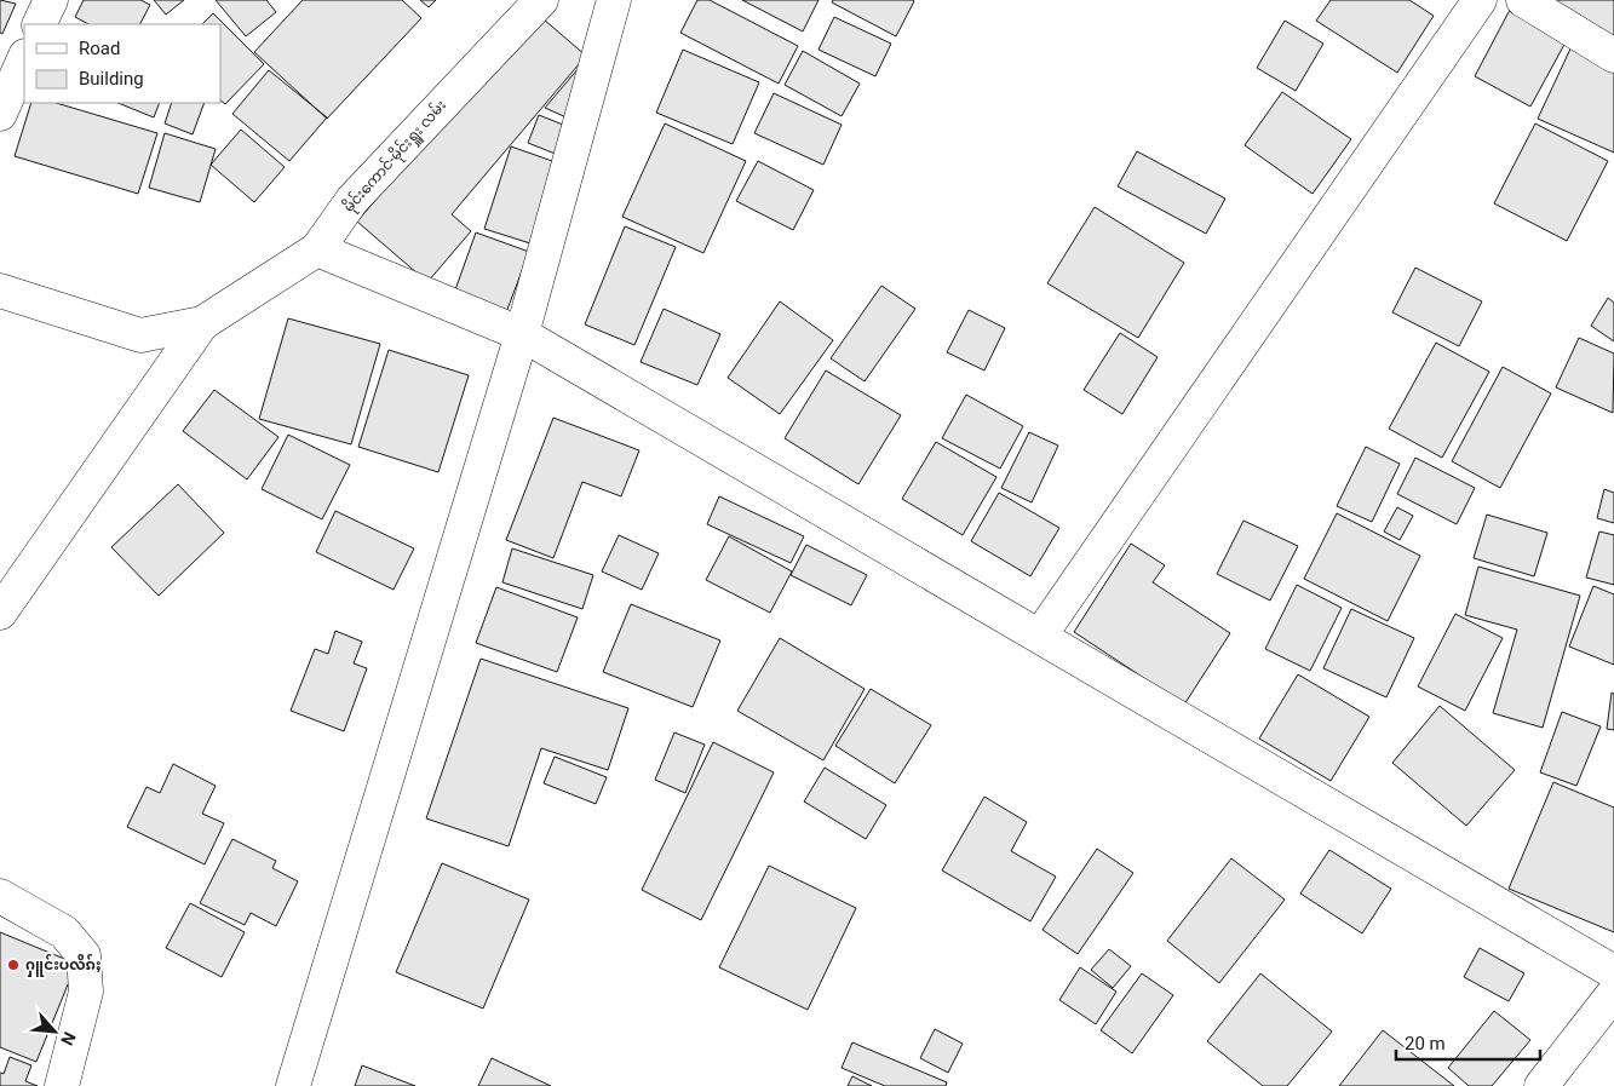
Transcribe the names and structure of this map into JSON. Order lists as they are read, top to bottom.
{
  "streets": {
    "street": ["မိုင်းကောင်-မိုင်းရှူး လမ်း"]
  },
  "places": ["ႁူင်းပလိၵ်ႈ"],
  "legend": ["Road", "Building"],
  "scale_bar": "20 m",
  "north": "bottom right"
}
